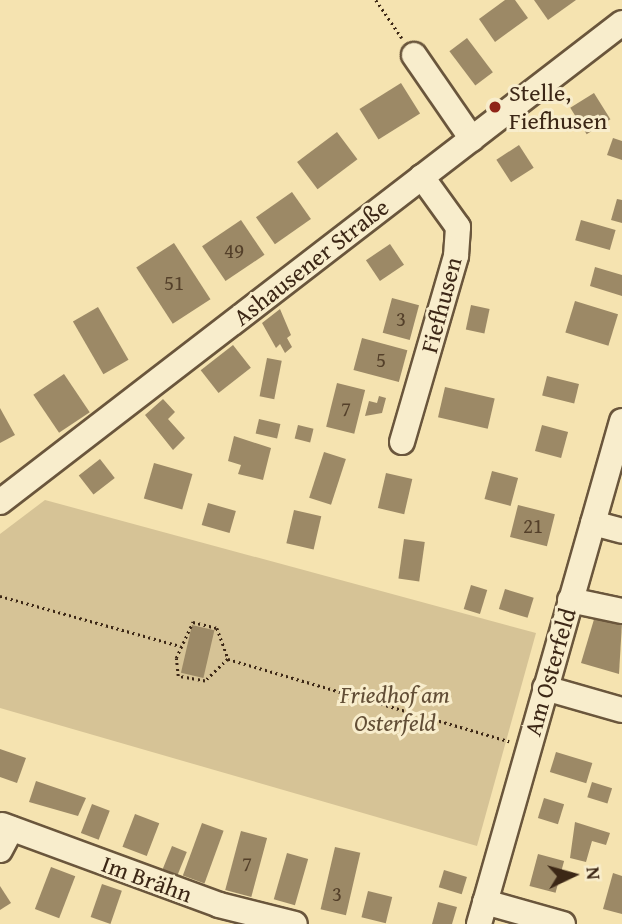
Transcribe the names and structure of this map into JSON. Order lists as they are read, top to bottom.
{
  "streets": {
    "street": [
      "Ashausener Straße",
      "Fiefhusen",
      "Am Osterfeld",
      "Im Brähn"
    ]
  },
  "crossings": [
    ["Ashausener Straße", "Fiefhusen"]
  ],
  "parks": ["Friedhof am Osterfeld"],
  "places": ["Stelle, Fiefhusen"],
  "house_numbers": [
    "49",
    "51",
    "3",
    "5",
    "7",
    "21",
    "7",
    "3"
  ],
  "north": "right"
}
